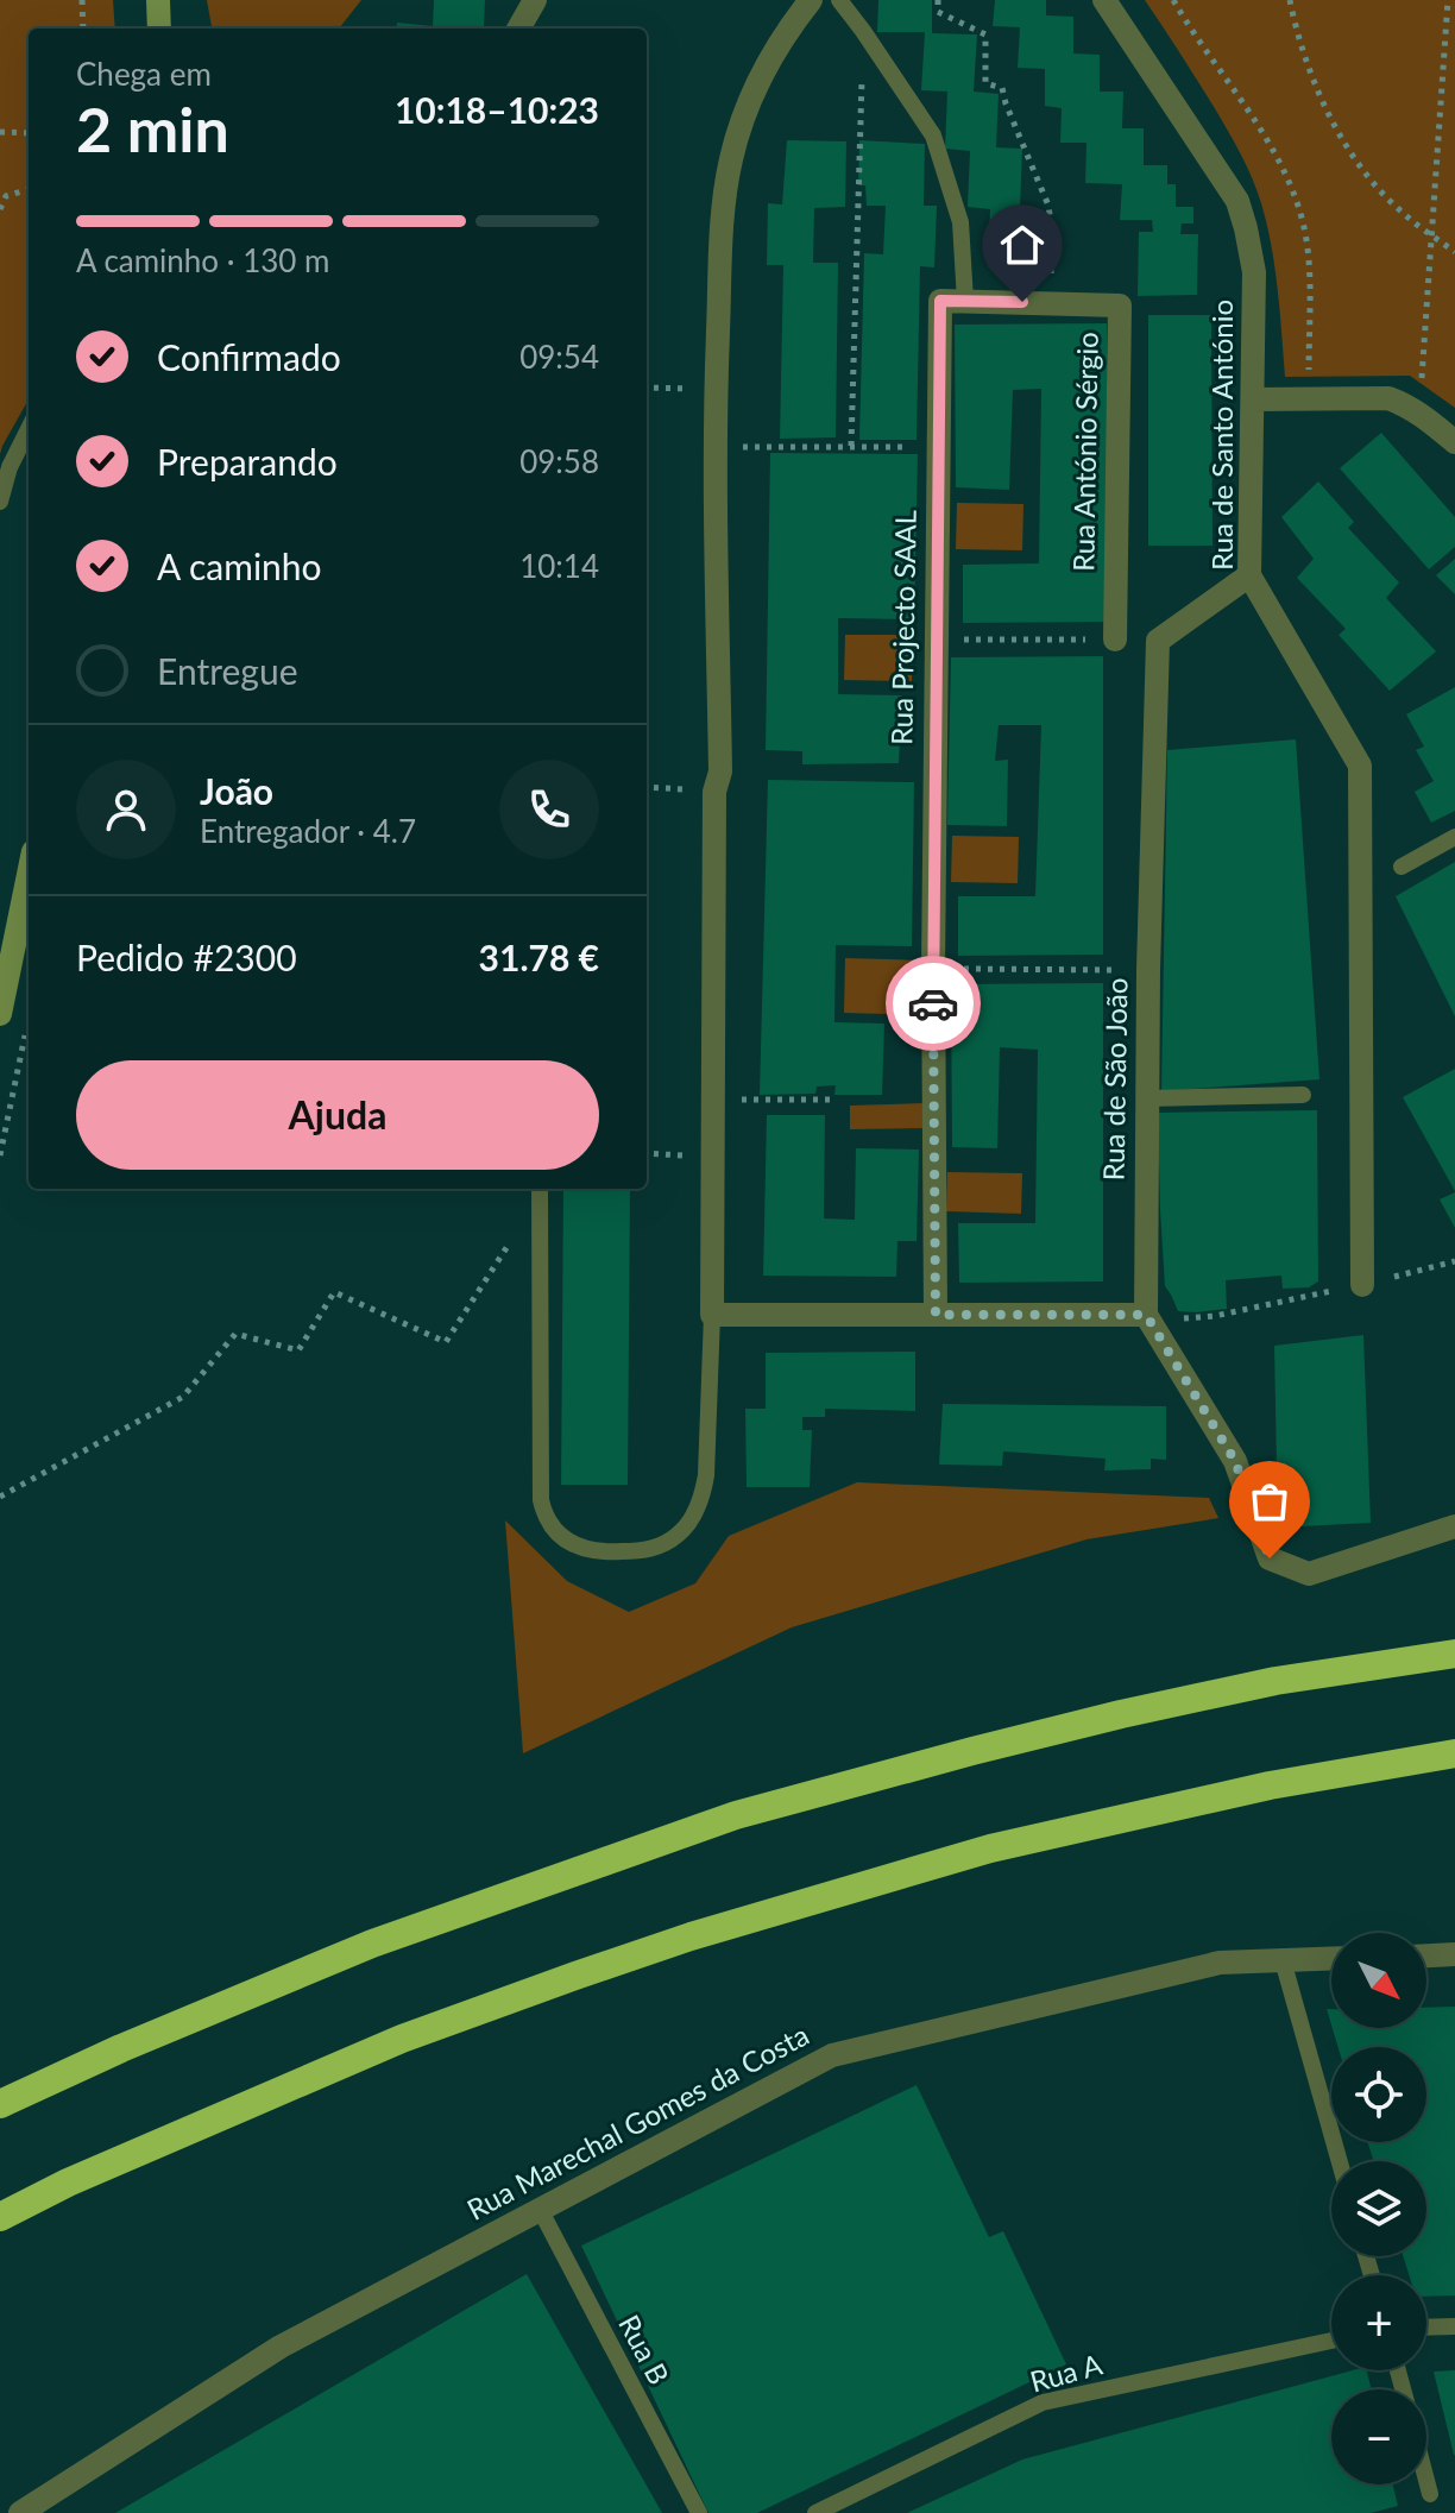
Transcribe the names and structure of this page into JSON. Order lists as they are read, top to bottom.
{
  "streets": {
    "street": [
      "Rua de Santo António",
      "Rua António Sérgio",
      "Rua Projecto SAAL",
      "Rua de São João",
      "Rua Marechal Gomes da Costa"
    ],
    "lane": ["Rua B", "Rua A"]
  },
  "crossings": [
    ["Rua de Santo António", "Rua de São João"],
    ["Rua António Sérgio", "Rua Projecto SAAL"],
    ["Rua Marechal Gomes da Costa", "Rua B"]
  ],
  "north": "bottom right",
  "page": {
    "heading": ["2 min", "Chega em", "10:18–10:23"],
    "panel": [
      "João",
      "Entregador · 4.7",
      "Pedido #2300",
      "31.78 €"
    ],
    "bar": "A caminho · 130 m",
    "list": [
      ["Confirmado", "09:54"],
      ["Preparando", "09:58"],
      ["A caminho", "10:14"],
      "Entregue"
    ],
    "buttons": "Ajuda",
    "map_buttons": ["+", "−"]
  }
}
